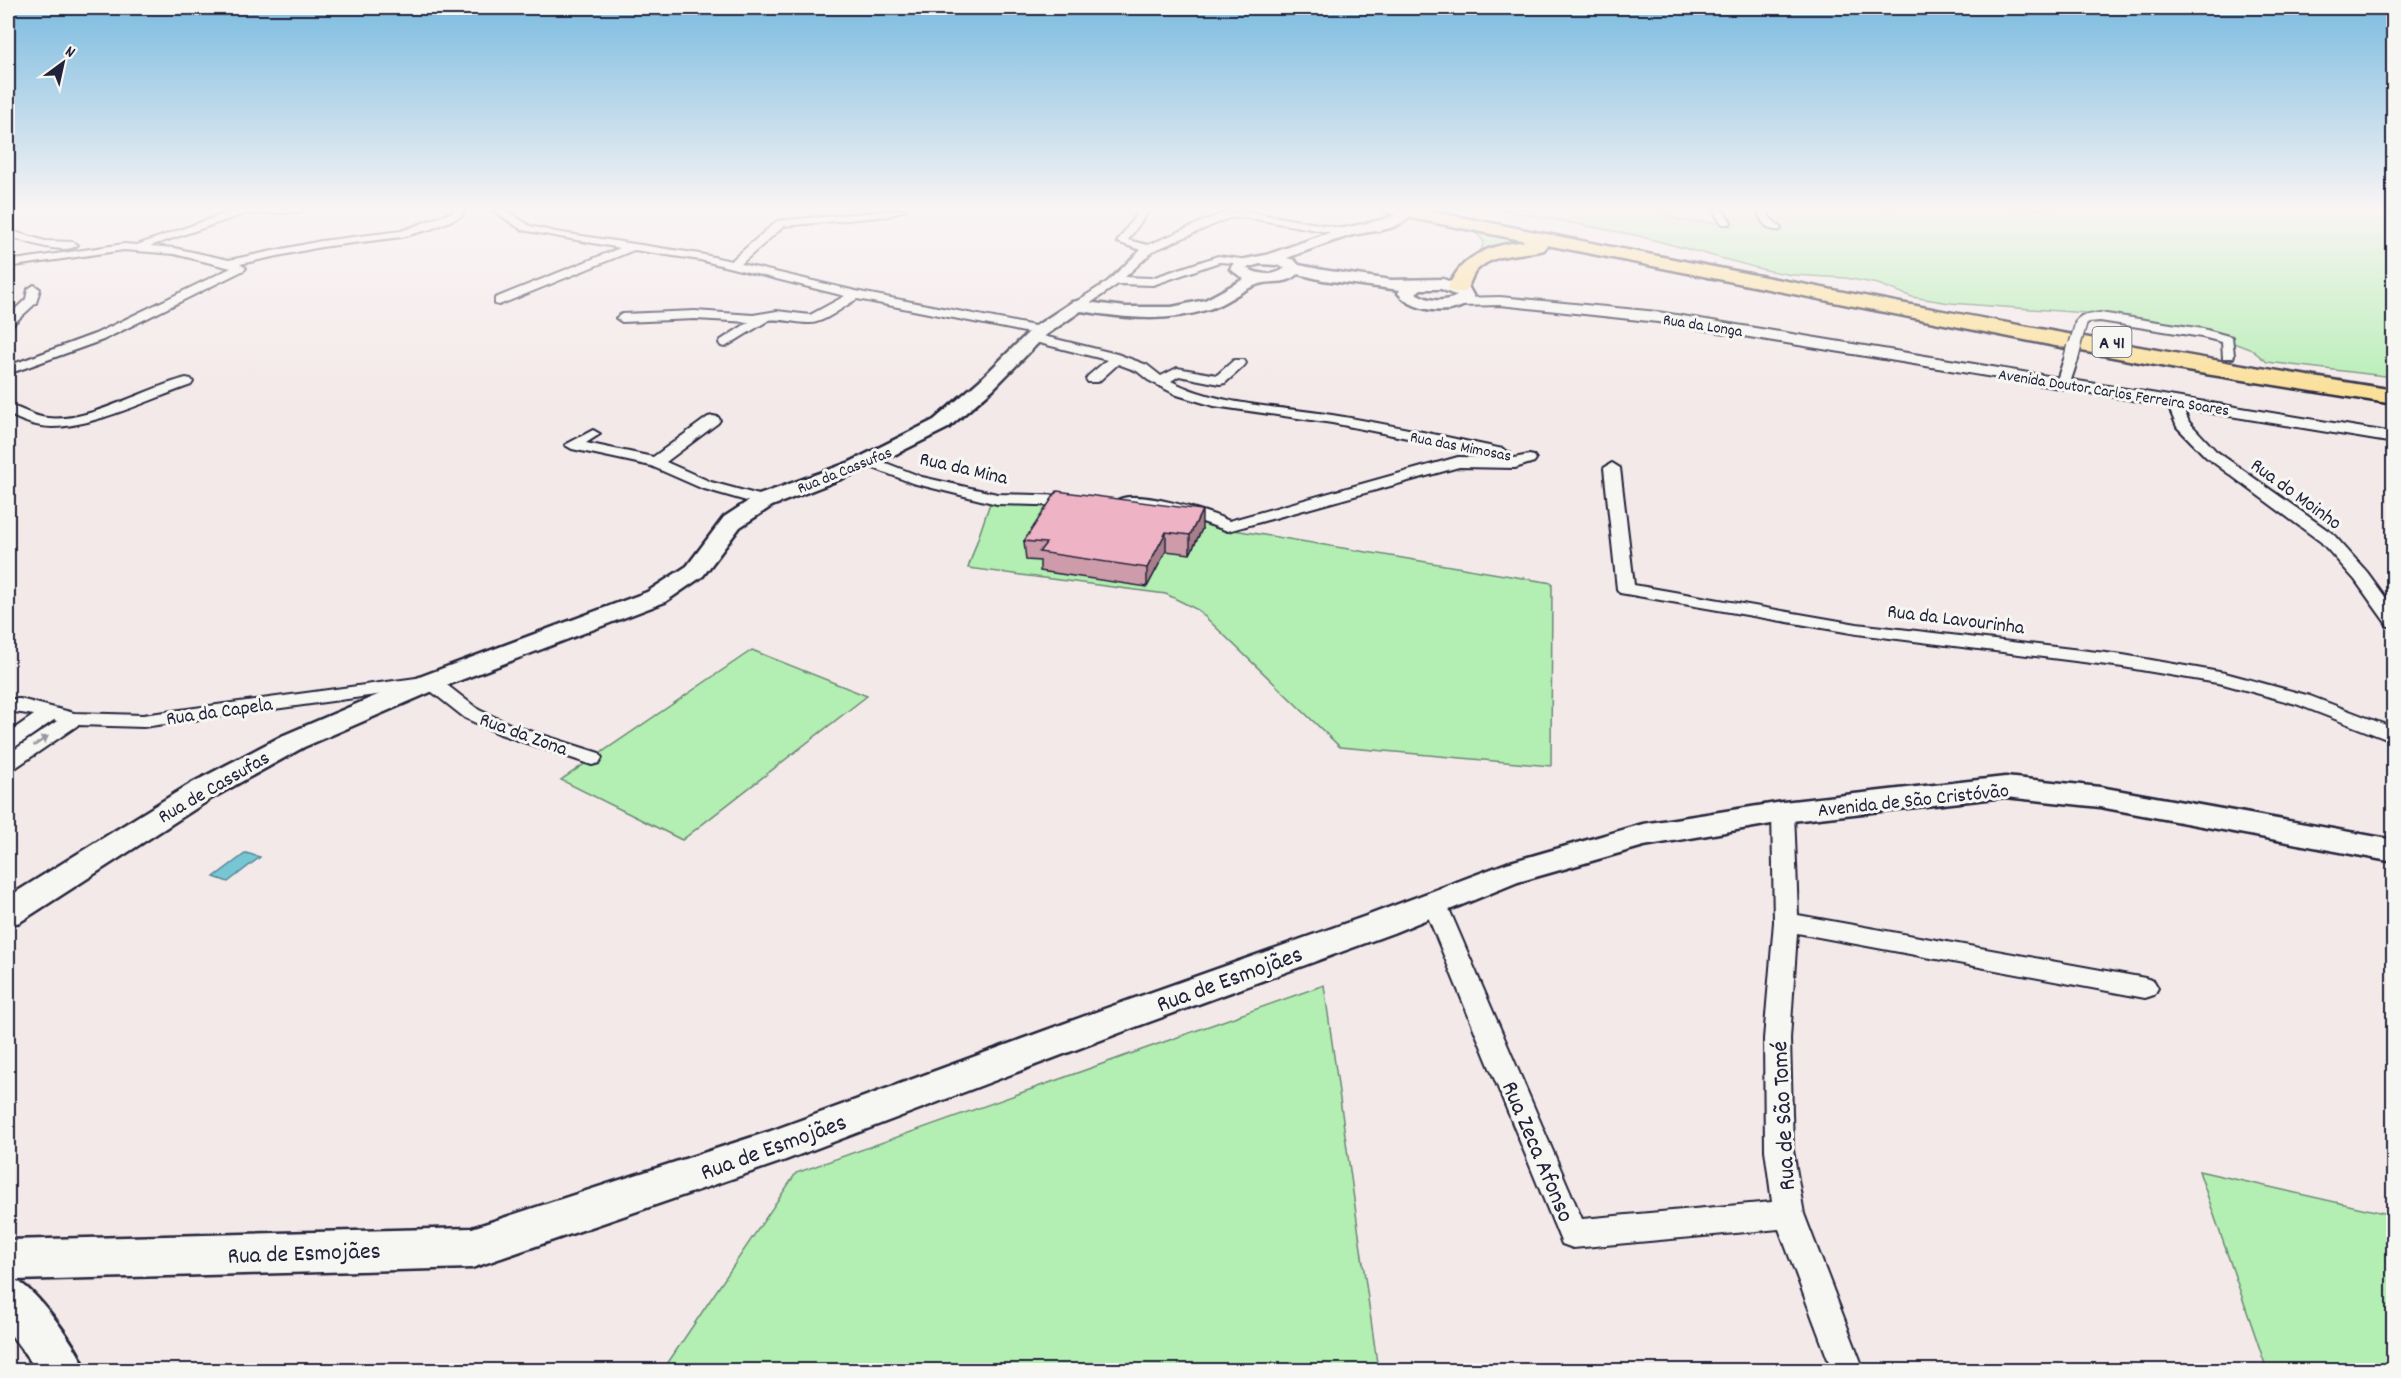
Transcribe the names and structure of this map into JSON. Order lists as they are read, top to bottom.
{
  "streets": {
    "highway": ["A 41"],
    "main road": [
      "Rua da Longa",
      "Rua da Cassufas",
      "Rua de Cassufas",
      "Avenida de São Cristóvão",
      "Rua de Esmojães"
    ],
    "street": [
      "Avenida Doutor Carlos Ferreira Soares",
      "Rua das Mimosas",
      "Rua da Mina",
      "Rua do Moinho",
      "Rua da Lavourinha",
      "Rua da Capela",
      "Rua da Zona",
      "Rua de São Tomé",
      "Rua Zeca Afonso"
    ]
  },
  "crossings": [
    ["Rua da Longa", "Avenida Doutor Carlos Ferreira Soares"],
    ["Rua da Longa", "Rua da Cassufas"],
    ["Avenida Doutor Carlos Ferreira Soares", "Rua do Moinho"],
    ["Rua das Mimosas", "Rua da Cassufas"],
    ["Rua da Mina", "Rua da Cassufas"],
    ["Rua da Cassufas", "Rua da Capela"],
    ["Rua da Cassufas", "Rua da Zona"],
    ["Rua da Cassufas", "Rua de Cassufas"],
    ["Rua da Capela", "Rua da Zona"],
    ["Rua da Capela", "Rua de Cassufas"],
    ["Rua da Zona", "Rua de Cassufas"],
    ["Avenida de São Cristóvão", "Rua de Esmojães"],
    ["Avenida de São Cristóvão", "Rua de São Tomé"],
    ["Rua de Esmojães", "Rua Zeca Afonso"],
    ["Rua de São Tomé", "Rua Zeca Afonso"]
  ],
  "north": "top right"
}
